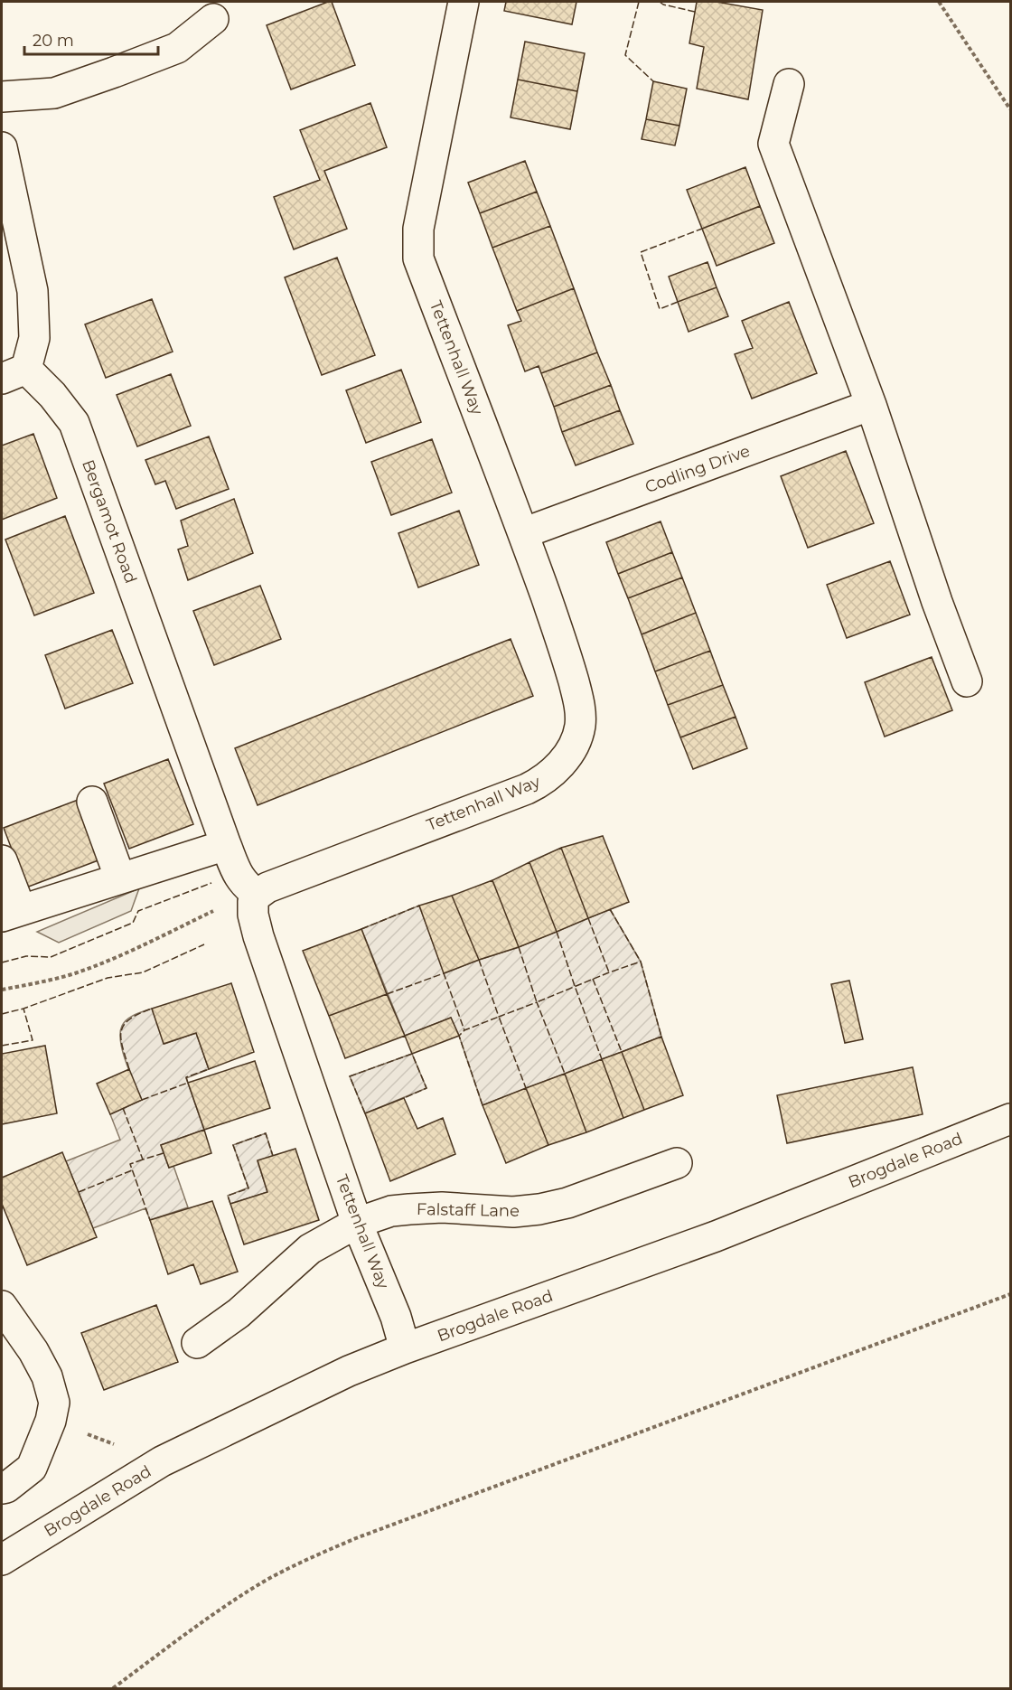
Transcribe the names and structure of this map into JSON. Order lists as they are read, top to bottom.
{
  "streets": {
    "street": [
      "Tettenhall Way",
      "Codling Drive",
      "Bergamot Road",
      "Brogdale Road",
      "Falstaff Lane"
    ]
  },
  "crossings": [
    ["Tettenhall Way", "Codling Drive"],
    ["Tettenhall Way", "Bergamot Road"],
    ["Tettenhall Way", "Brogdale Road"],
    ["Tettenhall Way", "Falstaff Lane"]
  ],
  "scale_bar": "20 m"
}
